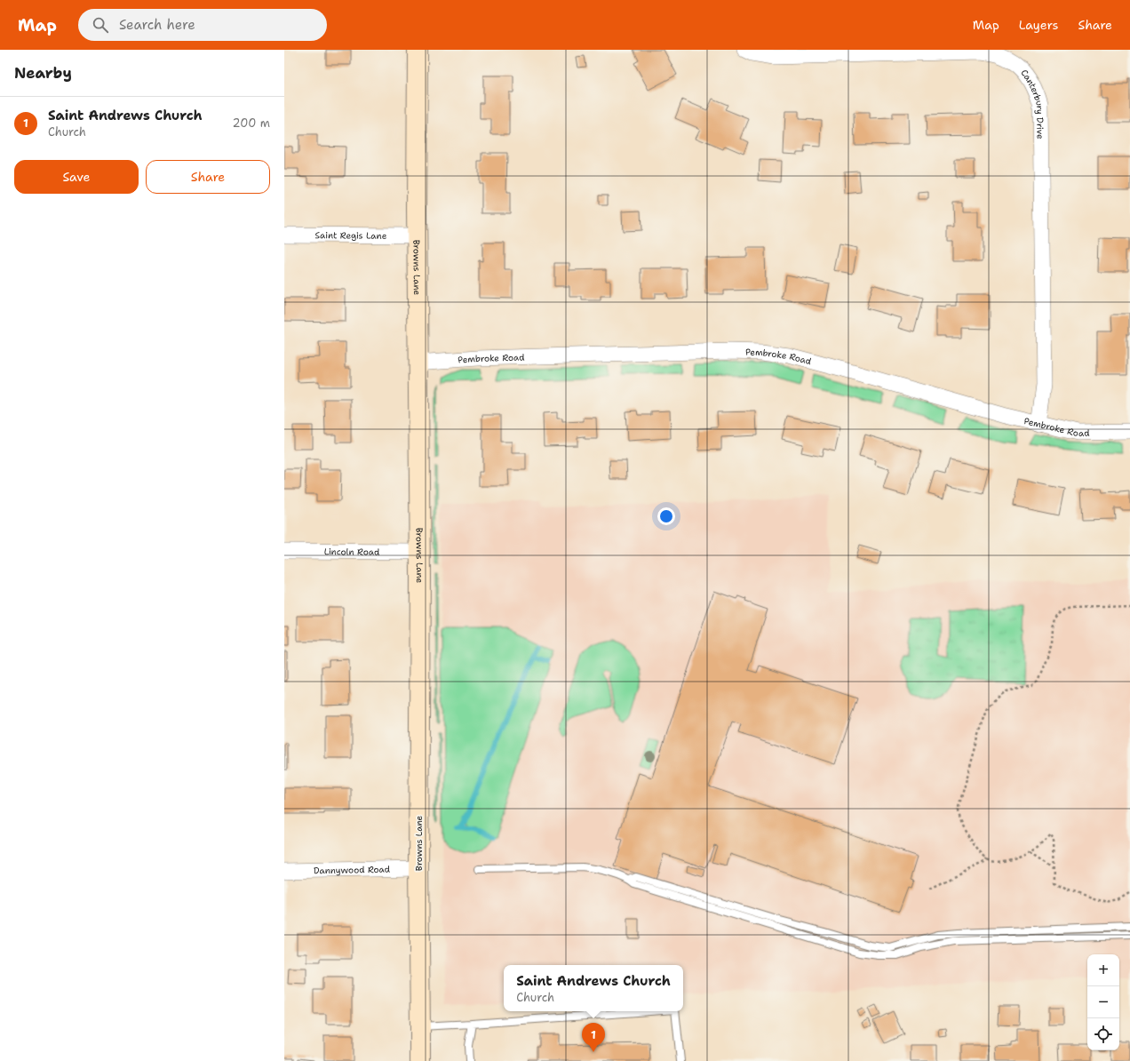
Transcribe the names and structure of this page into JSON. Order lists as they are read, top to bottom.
{
  "streets": {
    "street": [
      "Canterbury Drive",
      "Saint Regis Lane",
      "Browns Lane",
      "Pembroke Road",
      "Lincoln Road",
      "Dannywood Road"
    ]
  },
  "crossings": [
    ["Canterbury Drive", "Pembroke Road"],
    ["Saint Regis Lane", "Browns Lane"],
    ["Browns Lane", "Pembroke Road"],
    ["Browns Lane", "Lincoln Road"],
    ["Browns Lane", "Dannywood Road"]
  ],
  "page": {
    "header": "Map",
    "search": "Search here",
    "nav": ["Map", "Layers", "Share"],
    "heading": "Nearby",
    "list": [
      {
        "mark": "1",
        "name": "Saint Andrews Church",
        "note": "Church",
        "value": "200 m"
      }
    ],
    "buttons": ["Save", "Share"],
    "map_buttons": ["+", "−"],
    "popup": ["Saint Andrews Church", "Church"],
    "pins": "1"
  }
}
